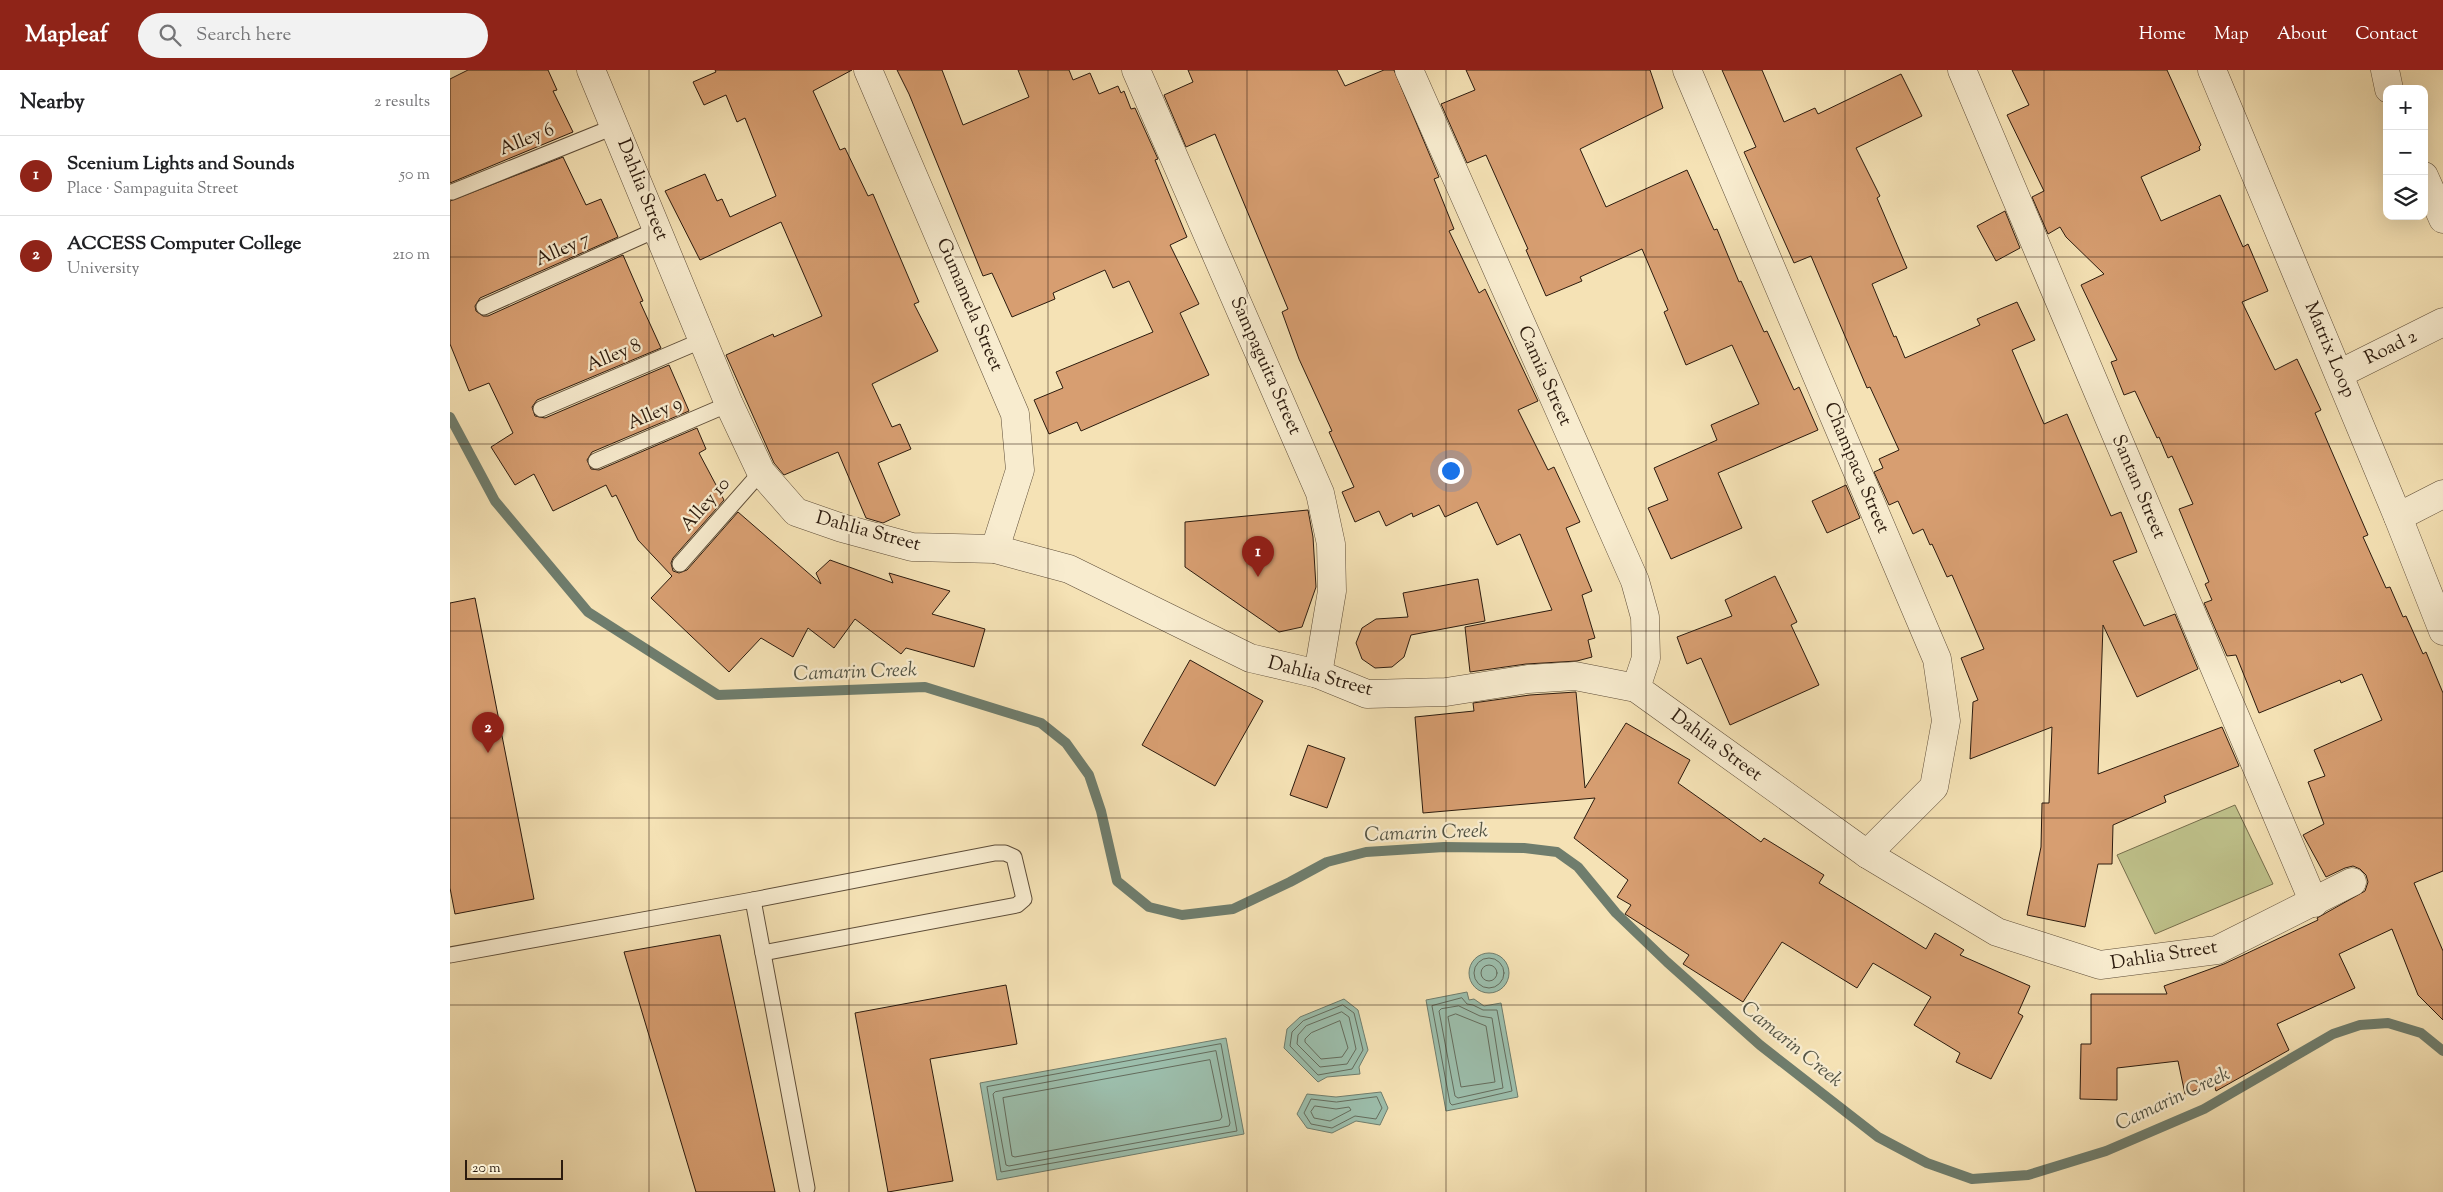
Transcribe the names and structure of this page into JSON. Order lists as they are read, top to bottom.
{
  "streets": {
    "street": [
      "Dahlia Street",
      "Gumamela Street",
      "Road 2",
      "Matrix Loop",
      "Sampaguita Street",
      "Camia Street",
      "Champaca Street",
      "Santan Street"
    ],
    "lane": [
      "Alley 6",
      "Alley 7",
      "Alley 8",
      "Alley 9",
      "Alley 10"
    ]
  },
  "crossings": [
    ["Alley 6", "Dahlia Street"],
    ["Dahlia Street", "Alley 7"],
    ["Dahlia Street", "Gumamela Street"],
    ["Dahlia Street", "Alley 8"],
    ["Dahlia Street", "Sampaguita Street"],
    ["Dahlia Street", "Camia Street"],
    ["Dahlia Street", "Alley 9"],
    ["Dahlia Street", "Champaca Street"],
    ["Dahlia Street", "Santan Street"],
    ["Dahlia Street", "Alley 10"],
    ["Road 2", "Matrix Loop"]
  ],
  "water": ["Camarin Creek"],
  "scale_bar": "20 m",
  "page": {
    "header": "Mapleaf",
    "search": "Search here",
    "nav": [
      "Home",
      "Map",
      "About",
      "Contact"
    ],
    "heading": ["Nearby", "2 results"],
    "map_buttons": ["+", "−"],
    "list": [
      {
        "mark": "1",
        "name": "Scenium Lights and Sounds",
        "note": "Place · Sampaguita Street",
        "value": "50 m"
      },
      {
        "mark": "2",
        "name": "ACCESS Computer College",
        "note": "University",
        "value": "210 m"
      }
    ],
    "pins": ["1", "2"],
    "scale": "20 m"
  }
}
